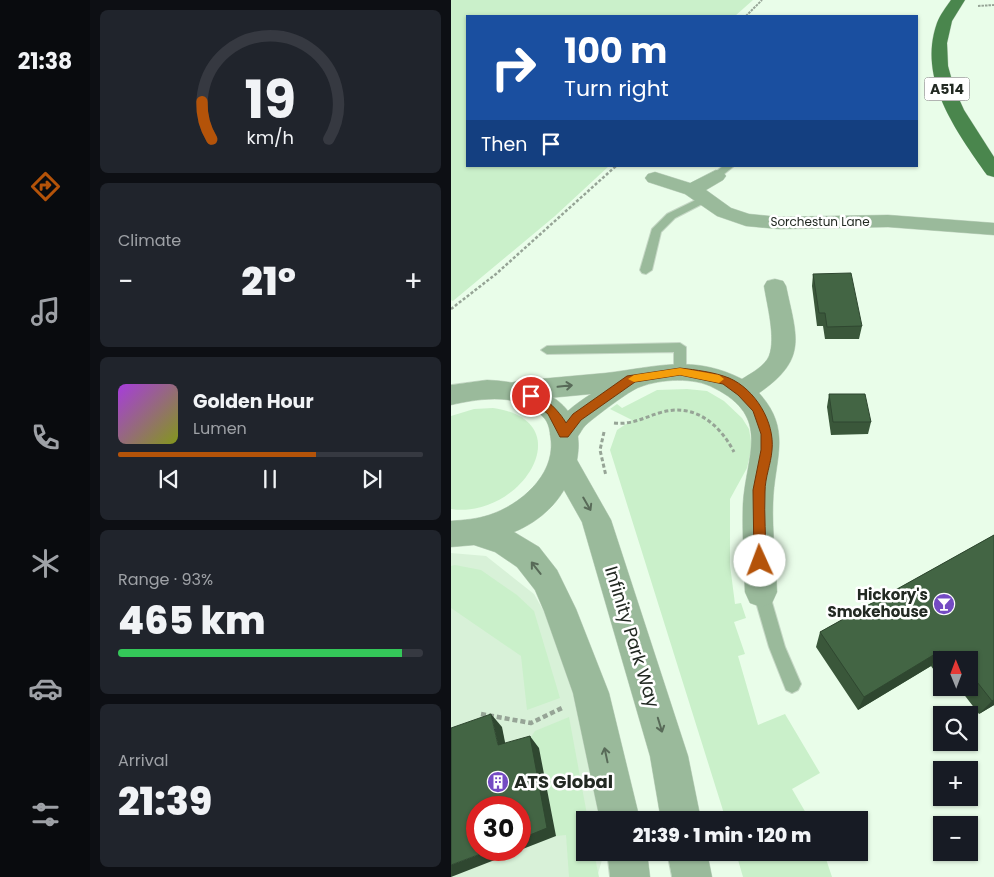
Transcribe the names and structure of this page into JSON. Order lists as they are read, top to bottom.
{
  "streets": {
    "main road": ["A514"],
    "street": ["Sorchestun Lane", "Infinity Park Way"]
  },
  "places": {
    "bar": ["Hickory's Smokehouse"],
    "building": ["ATS Global"]
  },
  "north": "top",
  "page": {
    "tabs": "21:38",
    "turn": ["100 m", "Turn right"],
    "then": "Then",
    "tile": [
      "Climate",
      ["Range · 93%", "465 km"],
      ["Arrival", "21:39"]
    ],
    "heat": ["−", "21°", "+"],
    "song": ["Golden Hour", "Lumen"],
    "map_buttons": ["+", "−"],
    "limit": "30",
    "trip": "21:39 · 1 min · 120 m",
    "gauge": ["19", "km/h"]
  }
}
